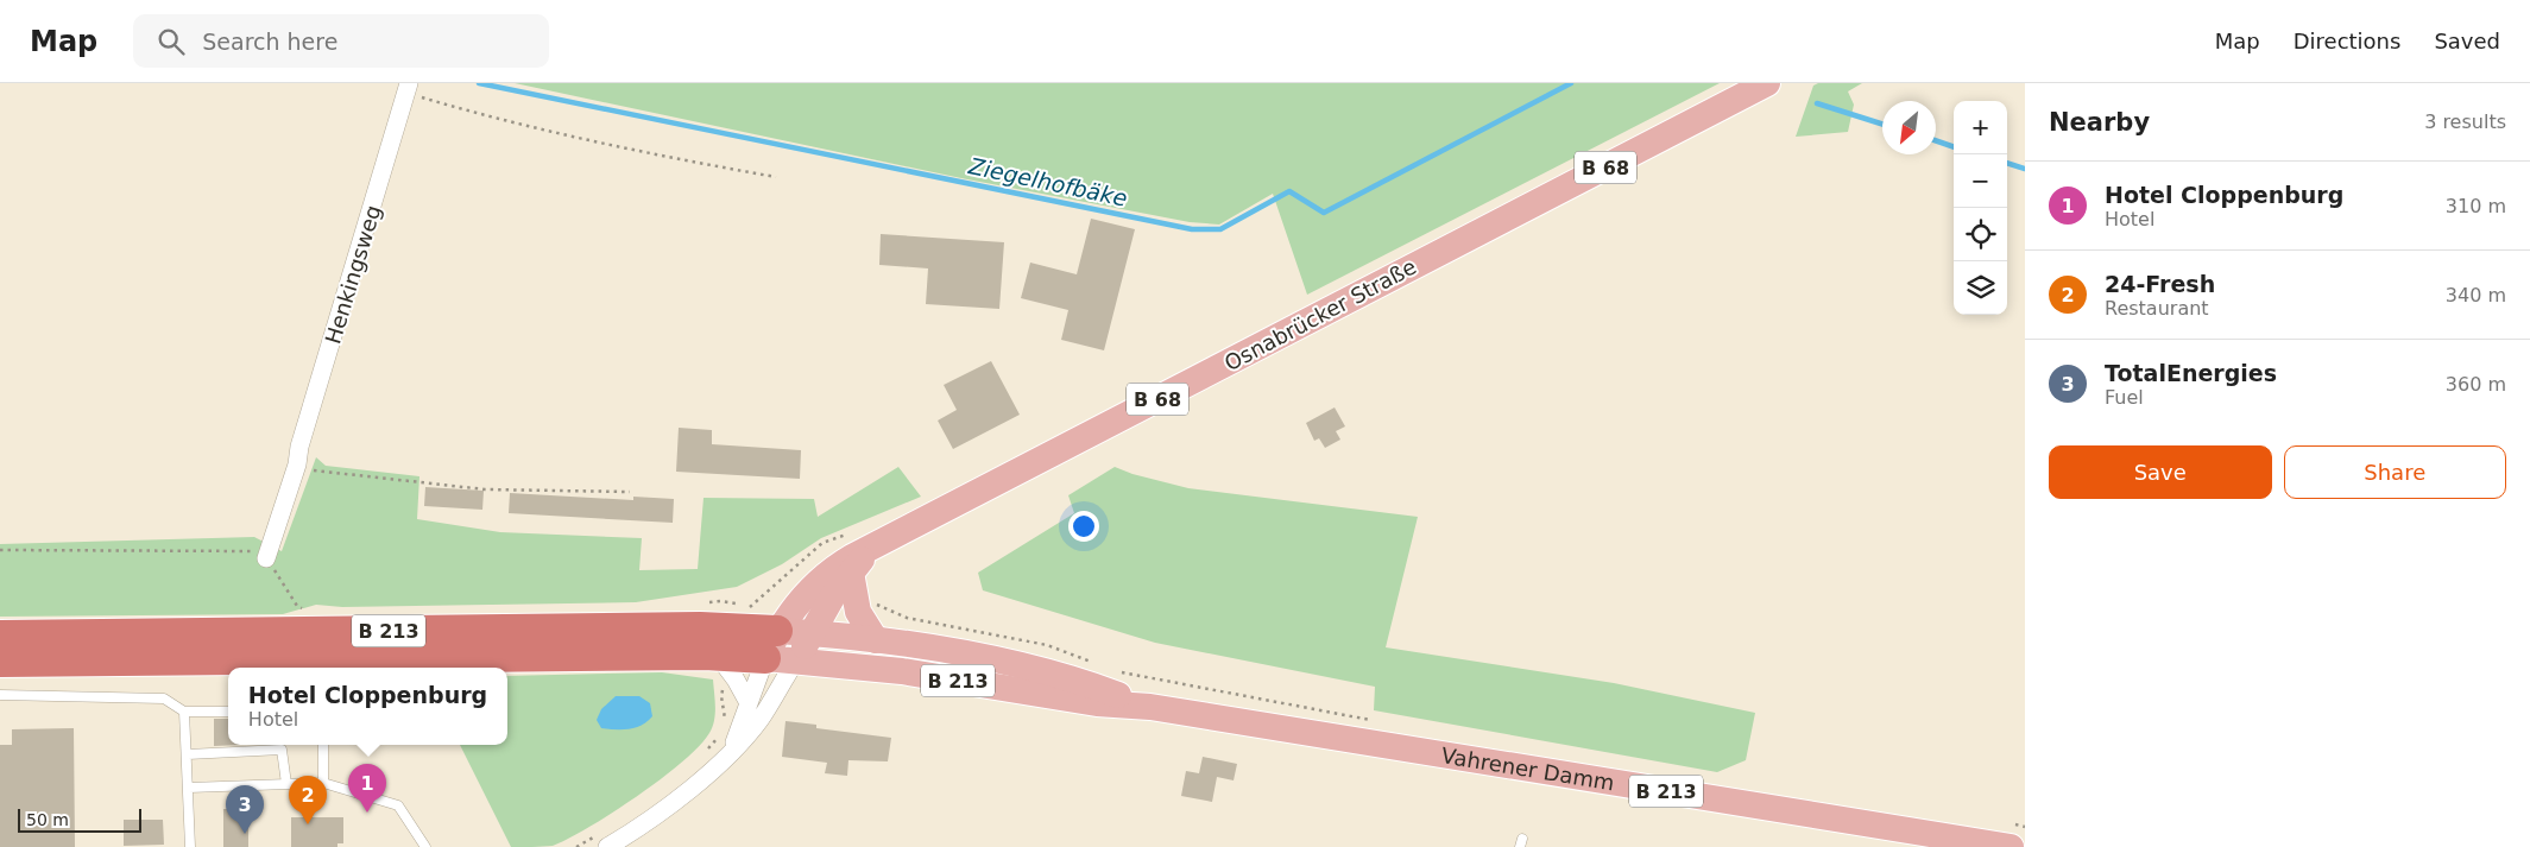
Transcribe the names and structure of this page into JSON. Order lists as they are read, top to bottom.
{
  "streets": {
    "highway": ["B 213"],
    "main road": ["B 68", "Osnabrücker Straße", "Vahrener Damm"],
    "street": ["Henkingsweg"]
  },
  "crossings": [
    ["Osnabrücker Straße", "B 213"],
    ["Osnabrücker Straße", "Vahrener Damm"],
    ["B 213", "Vahrener Damm"]
  ],
  "water": ["Ziegelhofbäke"],
  "scale_bar": "50 m",
  "north": "bottom left",
  "page": {
    "header": "Map",
    "search": "Search here",
    "nav": ["Map", "Directions", "Saved"],
    "heading": ["Nearby", "3 results"],
    "map_buttons": ["+", "−"],
    "list": [
      {
        "mark": "1",
        "name": "Hotel Cloppenburg",
        "note": "Hotel",
        "value": "310 m"
      },
      {
        "mark": "2",
        "name": "24-Fresh",
        "note": "Restaurant",
        "value": "340 m"
      },
      {
        "mark": "3",
        "name": "TotalEnergies",
        "note": "Fuel",
        "value": "360 m"
      }
    ],
    "buttons": ["Save", "Share"],
    "popup": ["Hotel Cloppenburg", "Hotel"],
    "pins": ["1", "2", "3"],
    "scale": "50 m"
  }
}
